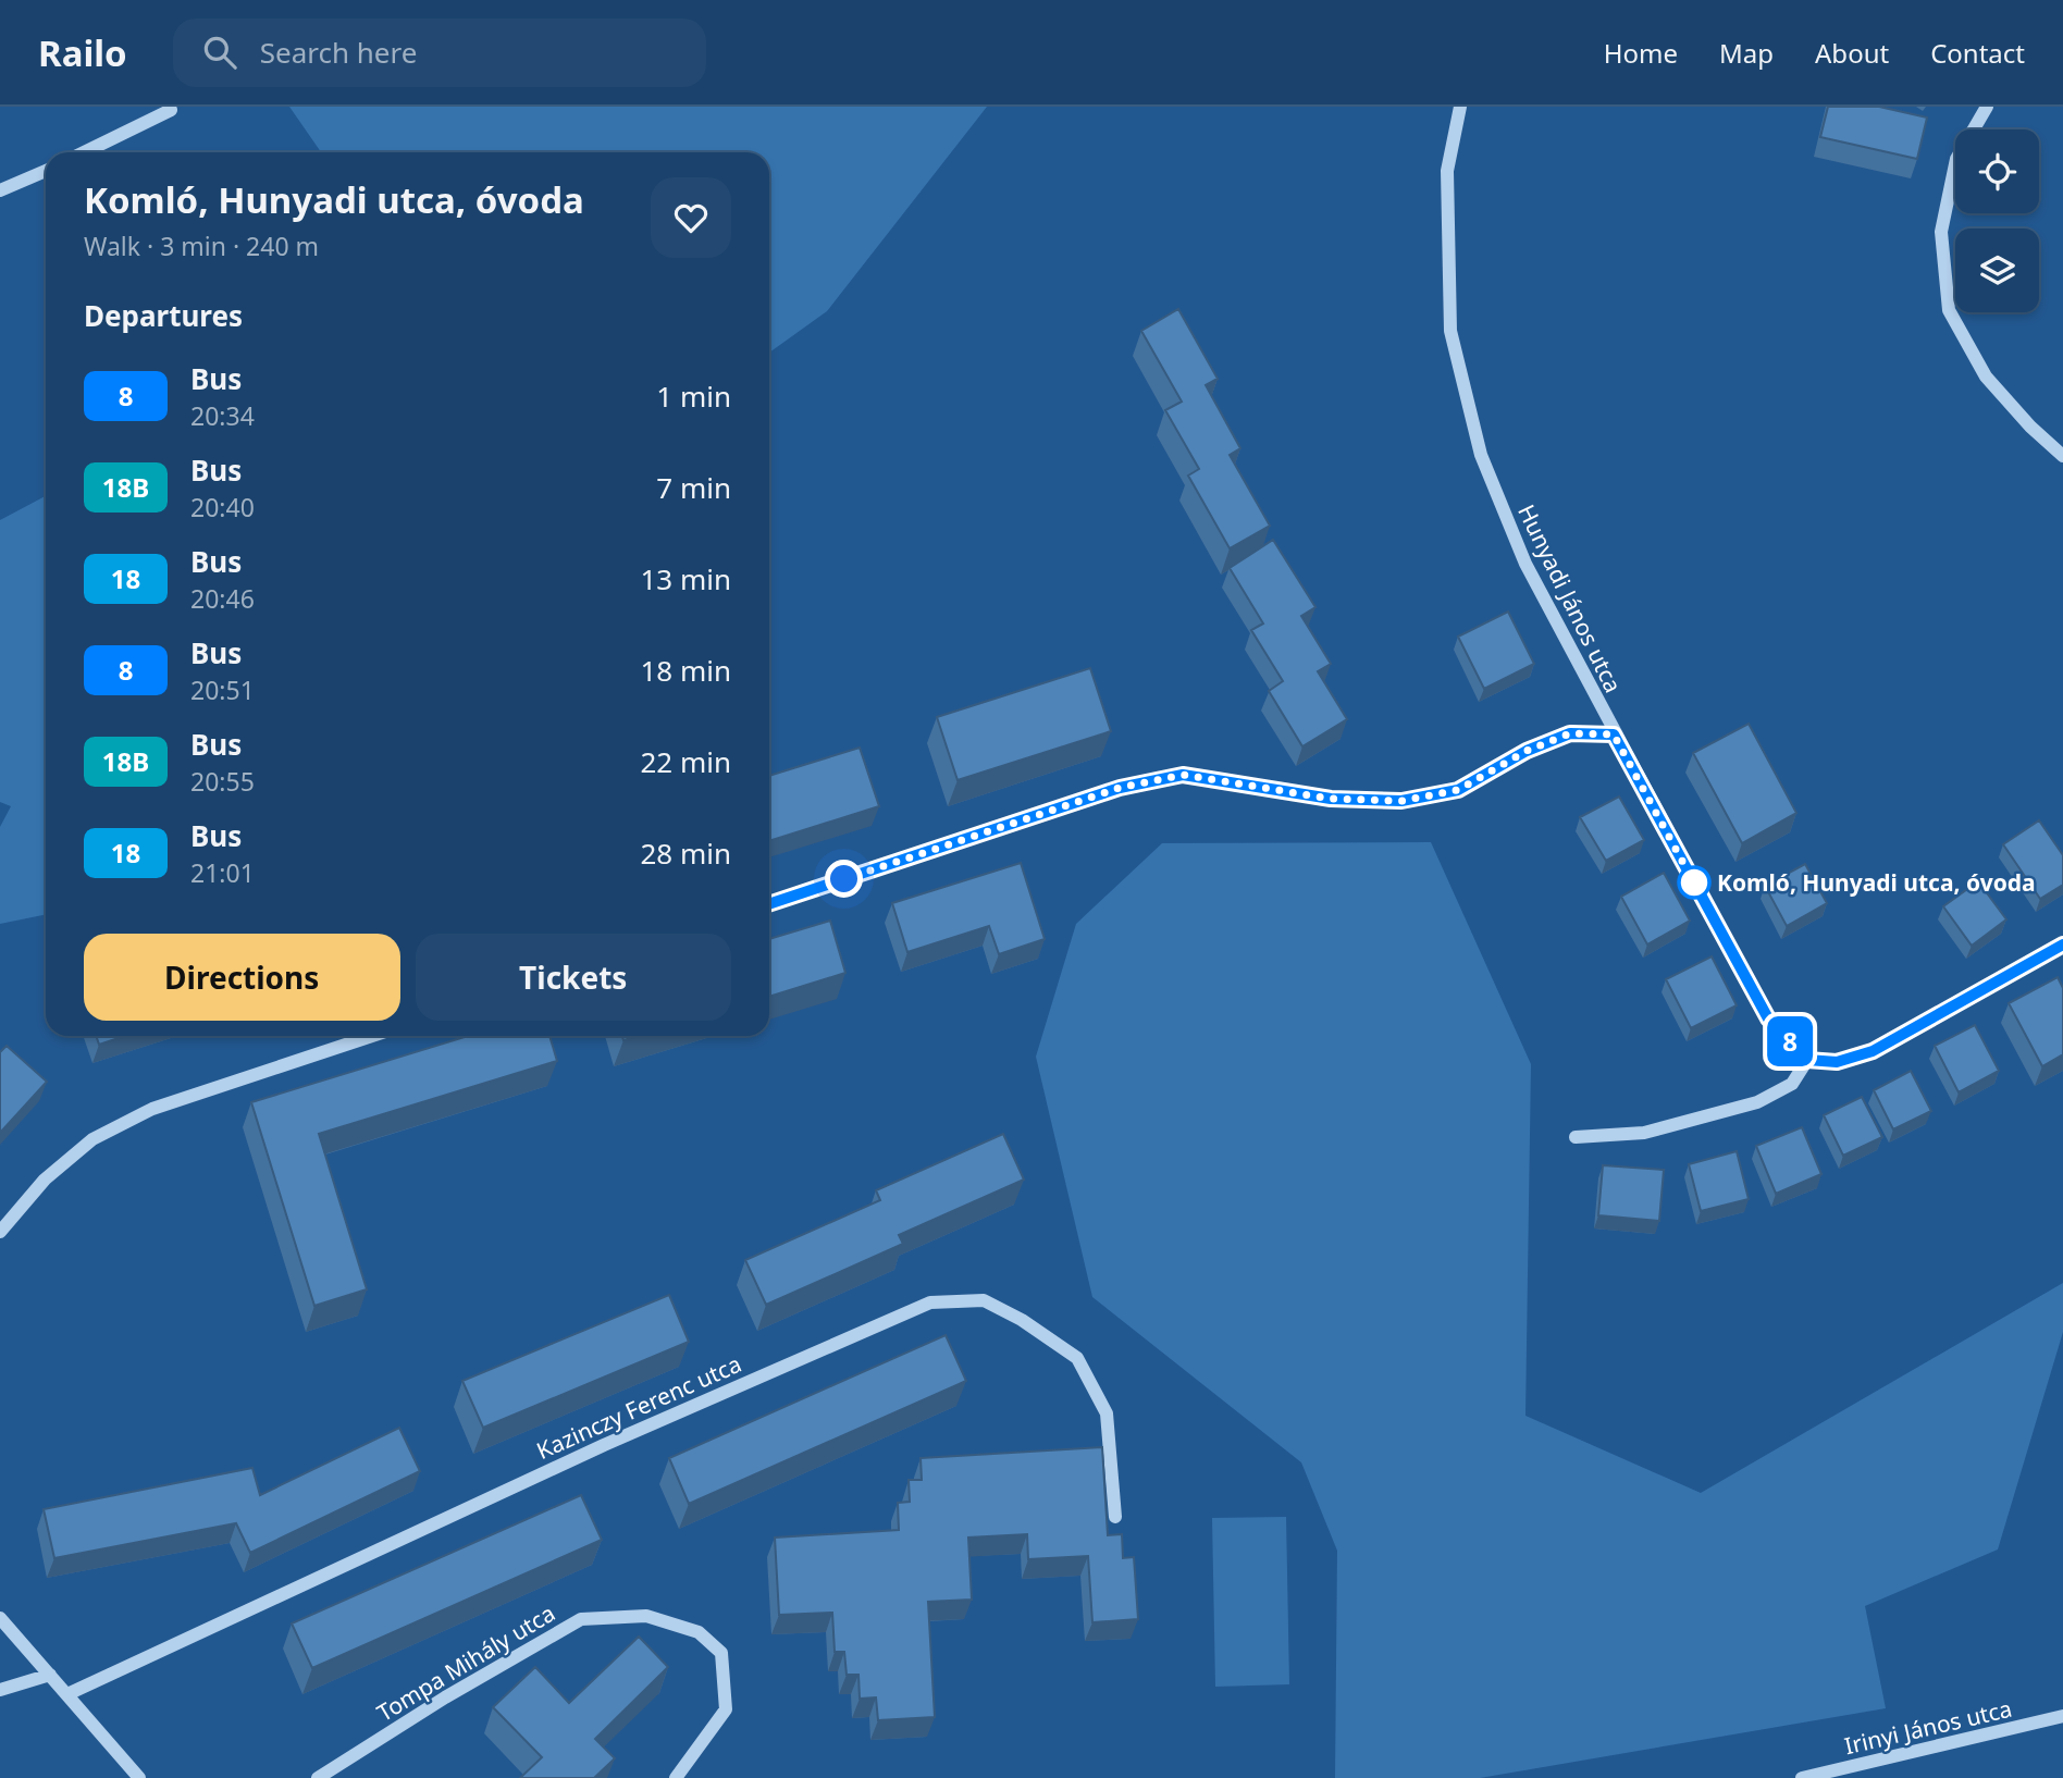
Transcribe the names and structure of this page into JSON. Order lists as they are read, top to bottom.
{
  "streets": {
    "street": [
      "Hunyadi János utca",
      "Kazinczy Ferenc utca",
      "Tompa Mihály utca",
      "Irinyi János utca"
    ]
  },
  "places": ["Komló, Hunyadi utca, óvoda"],
  "lines": ["bus line 8"],
  "page": {
    "header": "Railo",
    "search": "Search here",
    "nav": [
      "Home",
      "Map",
      "About",
      "Contact"
    ],
    "on_map": "8",
    "heading": [
      ["Komló, Hunyadi utca, óvoda", "Walk · 3 min · 240 m"],
      "Departures"
    ],
    "list": [
      {
        "mark": "8",
        "name": "Bus",
        "note": "20:34",
        "value": "1 min"
      },
      {
        "mark": "18B",
        "name": "Bus",
        "note": "20:40",
        "value": "7 min"
      },
      {
        "mark": "18",
        "name": "Bus",
        "note": "20:46",
        "value": "13 min"
      },
      {
        "mark": "8",
        "name": "Bus",
        "note": "20:51",
        "value": "18 min"
      },
      {
        "mark": "18B",
        "name": "Bus",
        "note": "20:55",
        "value": "22 min"
      },
      {
        "mark": "18",
        "name": "Bus",
        "note": "21:01",
        "value": "28 min"
      }
    ],
    "buttons": ["Directions", "Tickets"]
  }
}
